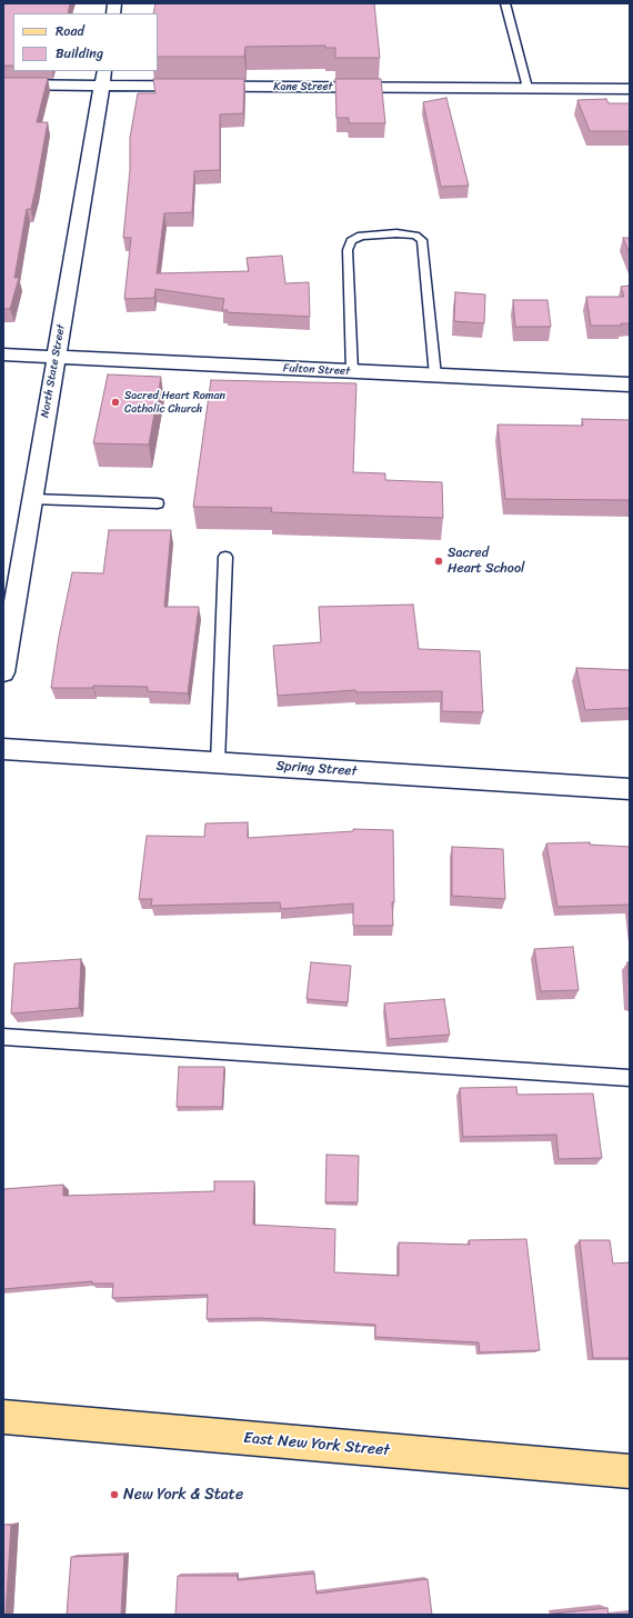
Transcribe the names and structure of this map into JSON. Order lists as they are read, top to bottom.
{
  "streets": {
    "main road": ["East New York Street"],
    "street": [
      "Kane Street",
      "Fulton Street",
      "North State Street",
      "Spring Street"
    ]
  },
  "crossings": [
    ["Kane Street", "North State Street"],
    ["Fulton Street", "North State Street"]
  ],
  "places": ["Sacred Heart Roman Catholic Church", "Sacred Heart School", "New York & State"],
  "legend": ["Road", "Building"]
}
